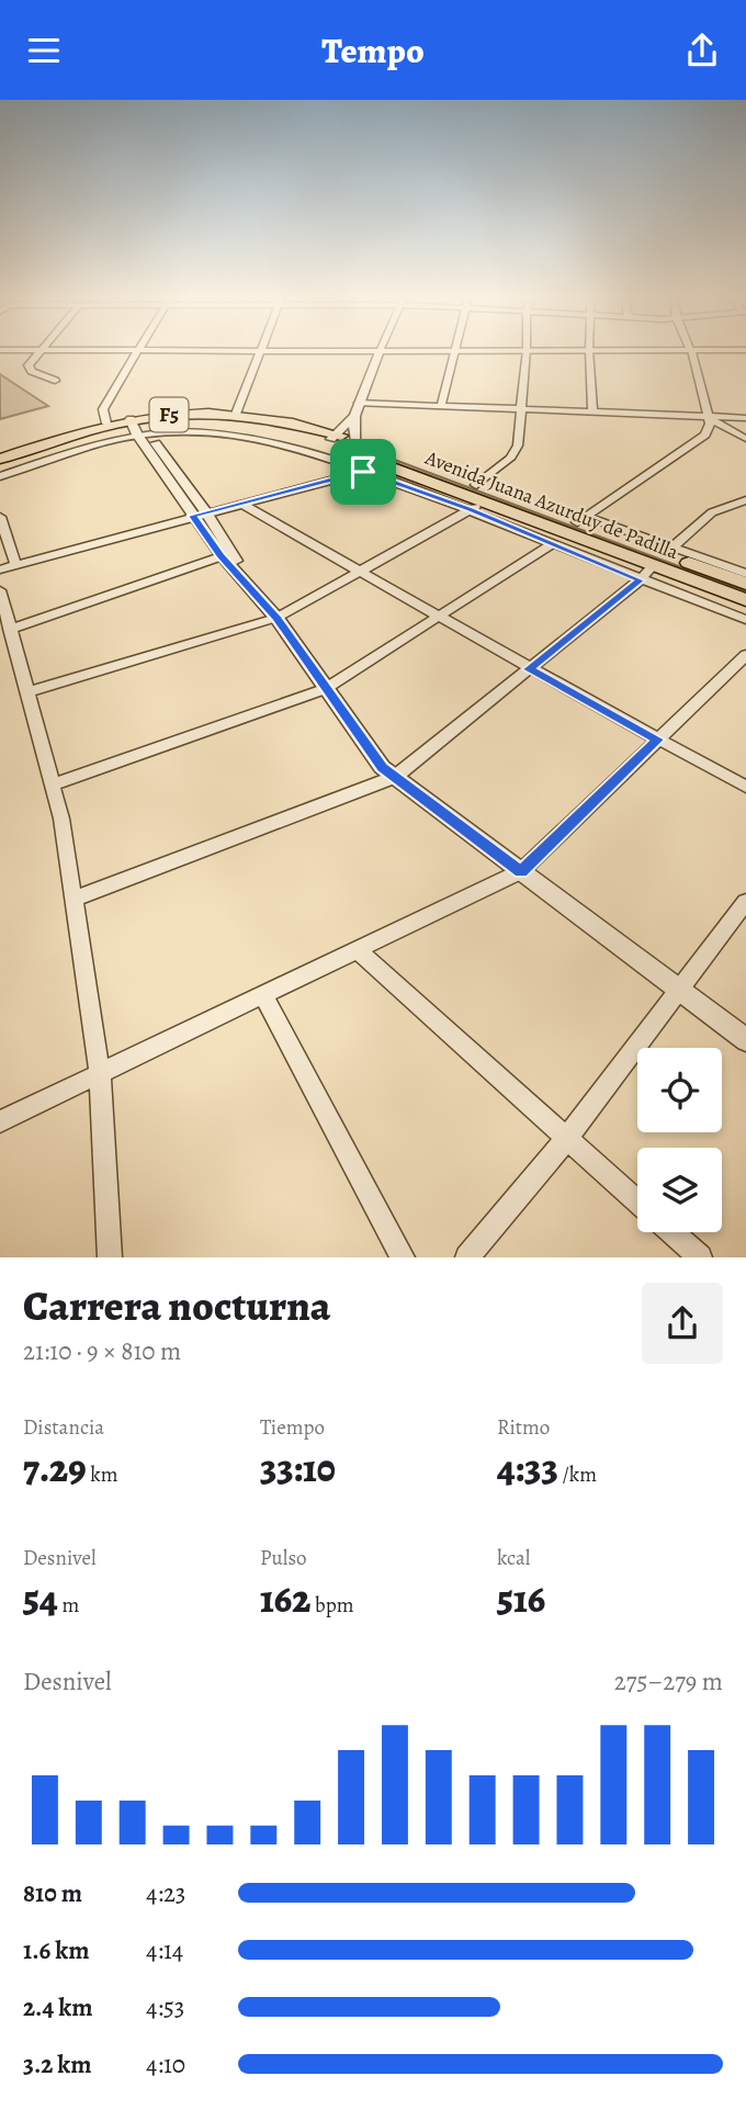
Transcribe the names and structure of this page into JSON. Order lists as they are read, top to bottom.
{
  "streets": {
    "highway": ["F5", "Avenida Juana Azurduy de Padilla"]
  },
  "page": {
    "header": "Tempo",
    "heading": ["Carrera nocturna", "21:10 · 9 × 810 m"],
    "stats": [
      ["Distancia", "7.29 km"],
      ["Tiempo", "33:10"],
      ["Ritmo", "4:33 /km"],
      ["Desnivel", "54 m"],
      ["Pulso", "162 bpm"],
      ["kcal", "516"]
    ],
    "chart": ["Desnivel", "275–279 m"],
    "list": [
      {
        "name": "810 m",
        "note": "4:23"
      },
      {
        "name": "1.6 km",
        "note": "4:14"
      },
      {
        "name": "2.4 km",
        "note": "4:53"
      },
      {
        "name": "3.2 km",
        "note": "4:10"
      }
    ]
  }
}
